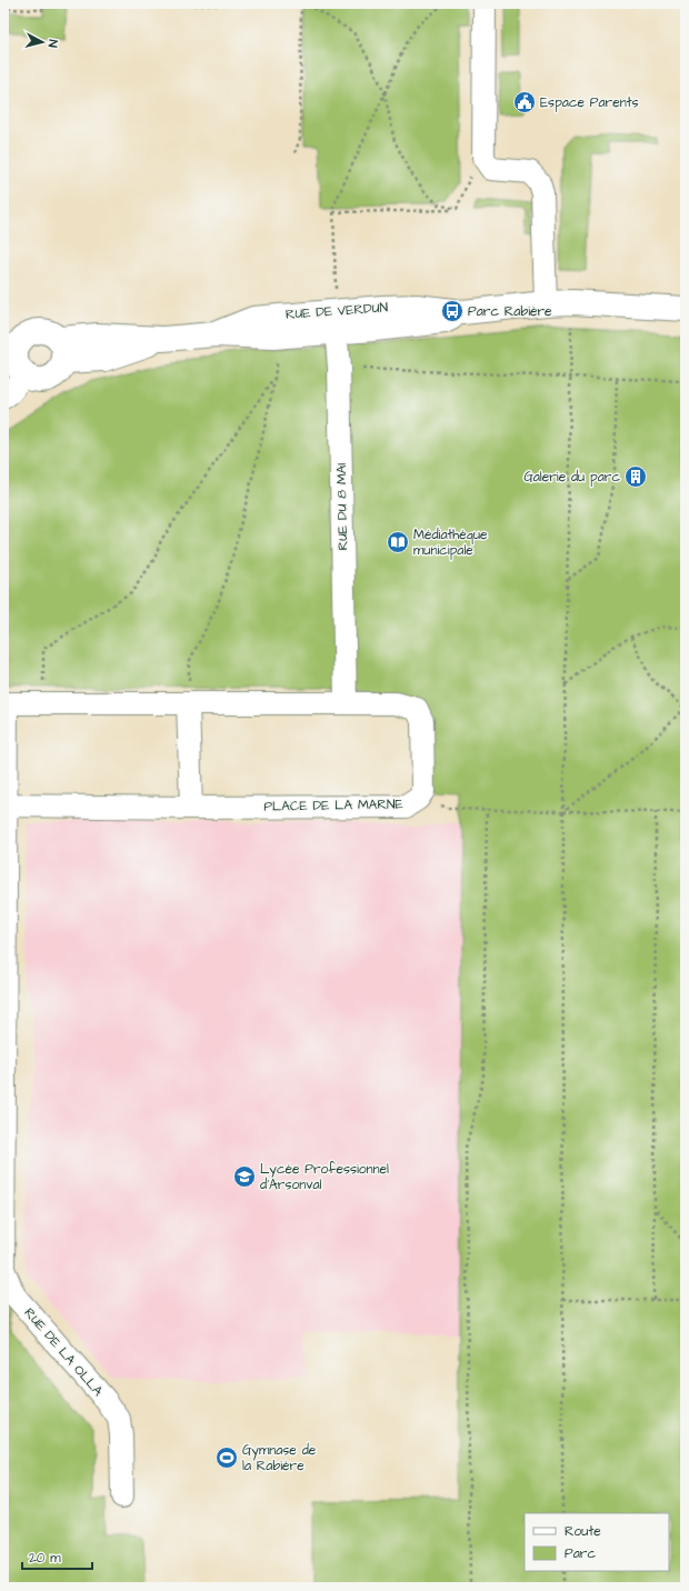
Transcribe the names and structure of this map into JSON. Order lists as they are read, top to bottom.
{
  "streets": {
    "main road": ["RUE DE VERDUN"],
    "street": ["RUE DU 8 MAI", "PLACE DE LA MARNE", "RUE DE LA OLLA"]
  },
  "crossings": [
    ["RUE DE VERDUN", "RUE DU 8 MAI"],
    ["RUE DU 8 MAI", "PLACE DE LA MARNE"],
    ["PLACE DE LA MARNE", "RUE DE LA OLLA"]
  ],
  "places": {
    "public building": ["Espace Parents"],
    "bus stop": ["Parc Rabière"],
    "building": ["Galerie du parc"],
    "library": ["Médiathèque municipale"],
    "school or university": ["Lycée Professionnel d'Arsonval"],
    "sports": ["Gymnase de la Rabière"]
  },
  "legend": ["Route", "Parc"],
  "scale_bar": "20 m",
  "north": "right"
}
